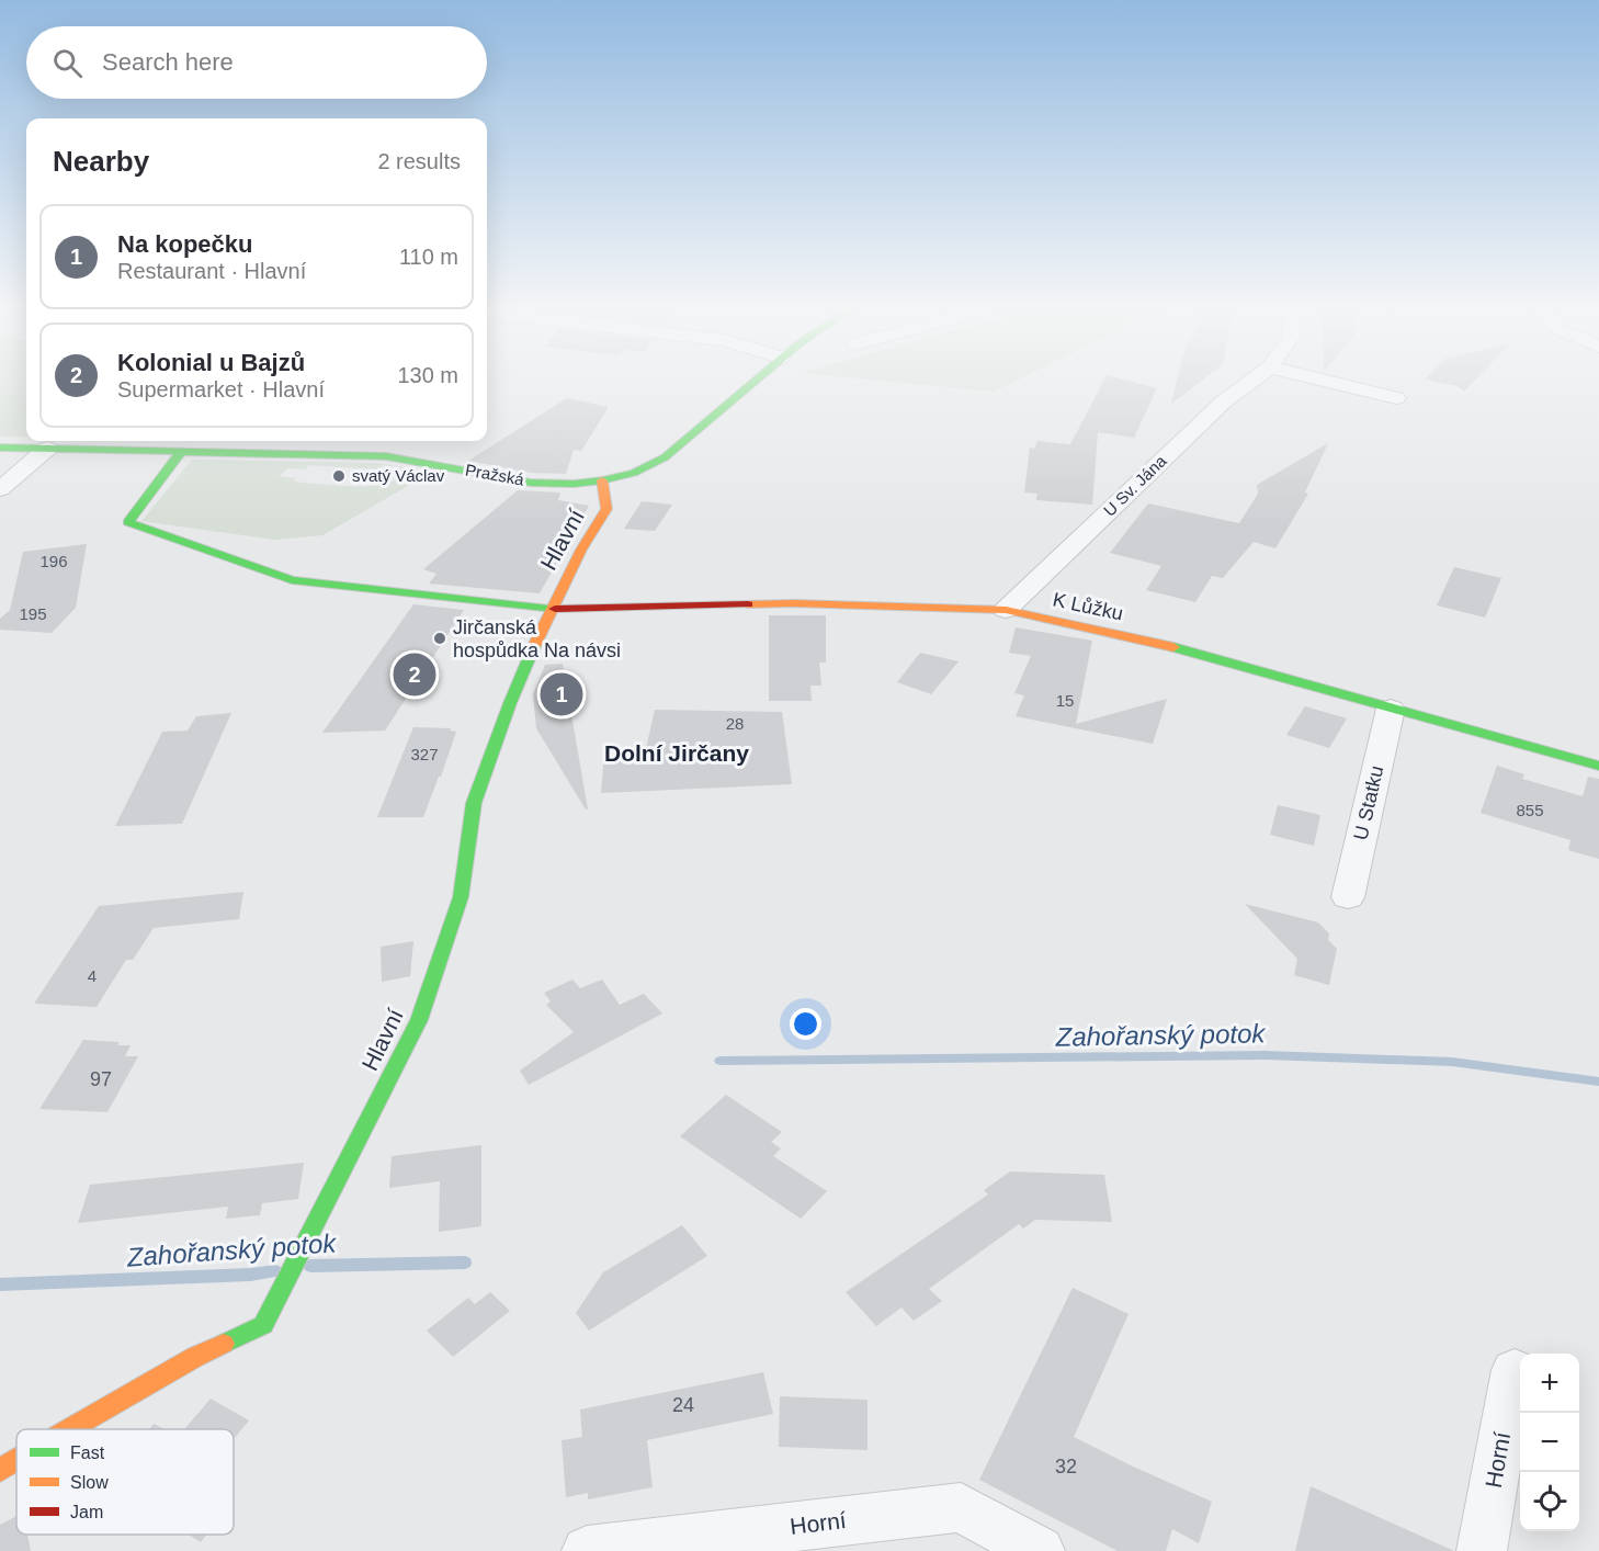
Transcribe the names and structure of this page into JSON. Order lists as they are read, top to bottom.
{
  "streets": {
    "street": [
      "Pražská",
      "U Sv. Jána",
      "Hlavní",
      "K Lůžku",
      "U Statku",
      "Horní"
    ]
  },
  "crossings": [
    ["Pražská", "Hlavní"],
    ["Pražská", "K Lůžku"],
    ["U Sv. Jána", "K Lůžku"],
    ["Hlavní", "K Lůžku"],
    ["K Lůžku", "U Statku"]
  ],
  "districts": ["Dolní Jirčany"],
  "water": ["Zahořanský potok"],
  "places": ["svatý Václav", "Jirčanská hospůdka Na návsi"],
  "house_numbers": [
    "196",
    "195",
    "15",
    "28",
    "327",
    "855",
    "4",
    "97",
    "24",
    "32"
  ],
  "legend": ["Fast", "Slow", "Jam"],
  "page": {
    "search": "Search here",
    "heading": ["Nearby", "2 results"],
    "list": [
      {
        "mark": "1",
        "name": "Na kopečku",
        "note": "Restaurant · Hlavní",
        "value": "110 m"
      },
      {
        "mark": "2",
        "name": "Kolonial u Bajzů",
        "note": "Supermarket · Hlavní",
        "value": "130 m"
      }
    ],
    "pins": ["2", "1"],
    "map_buttons": ["+", "−"]
  }
}
